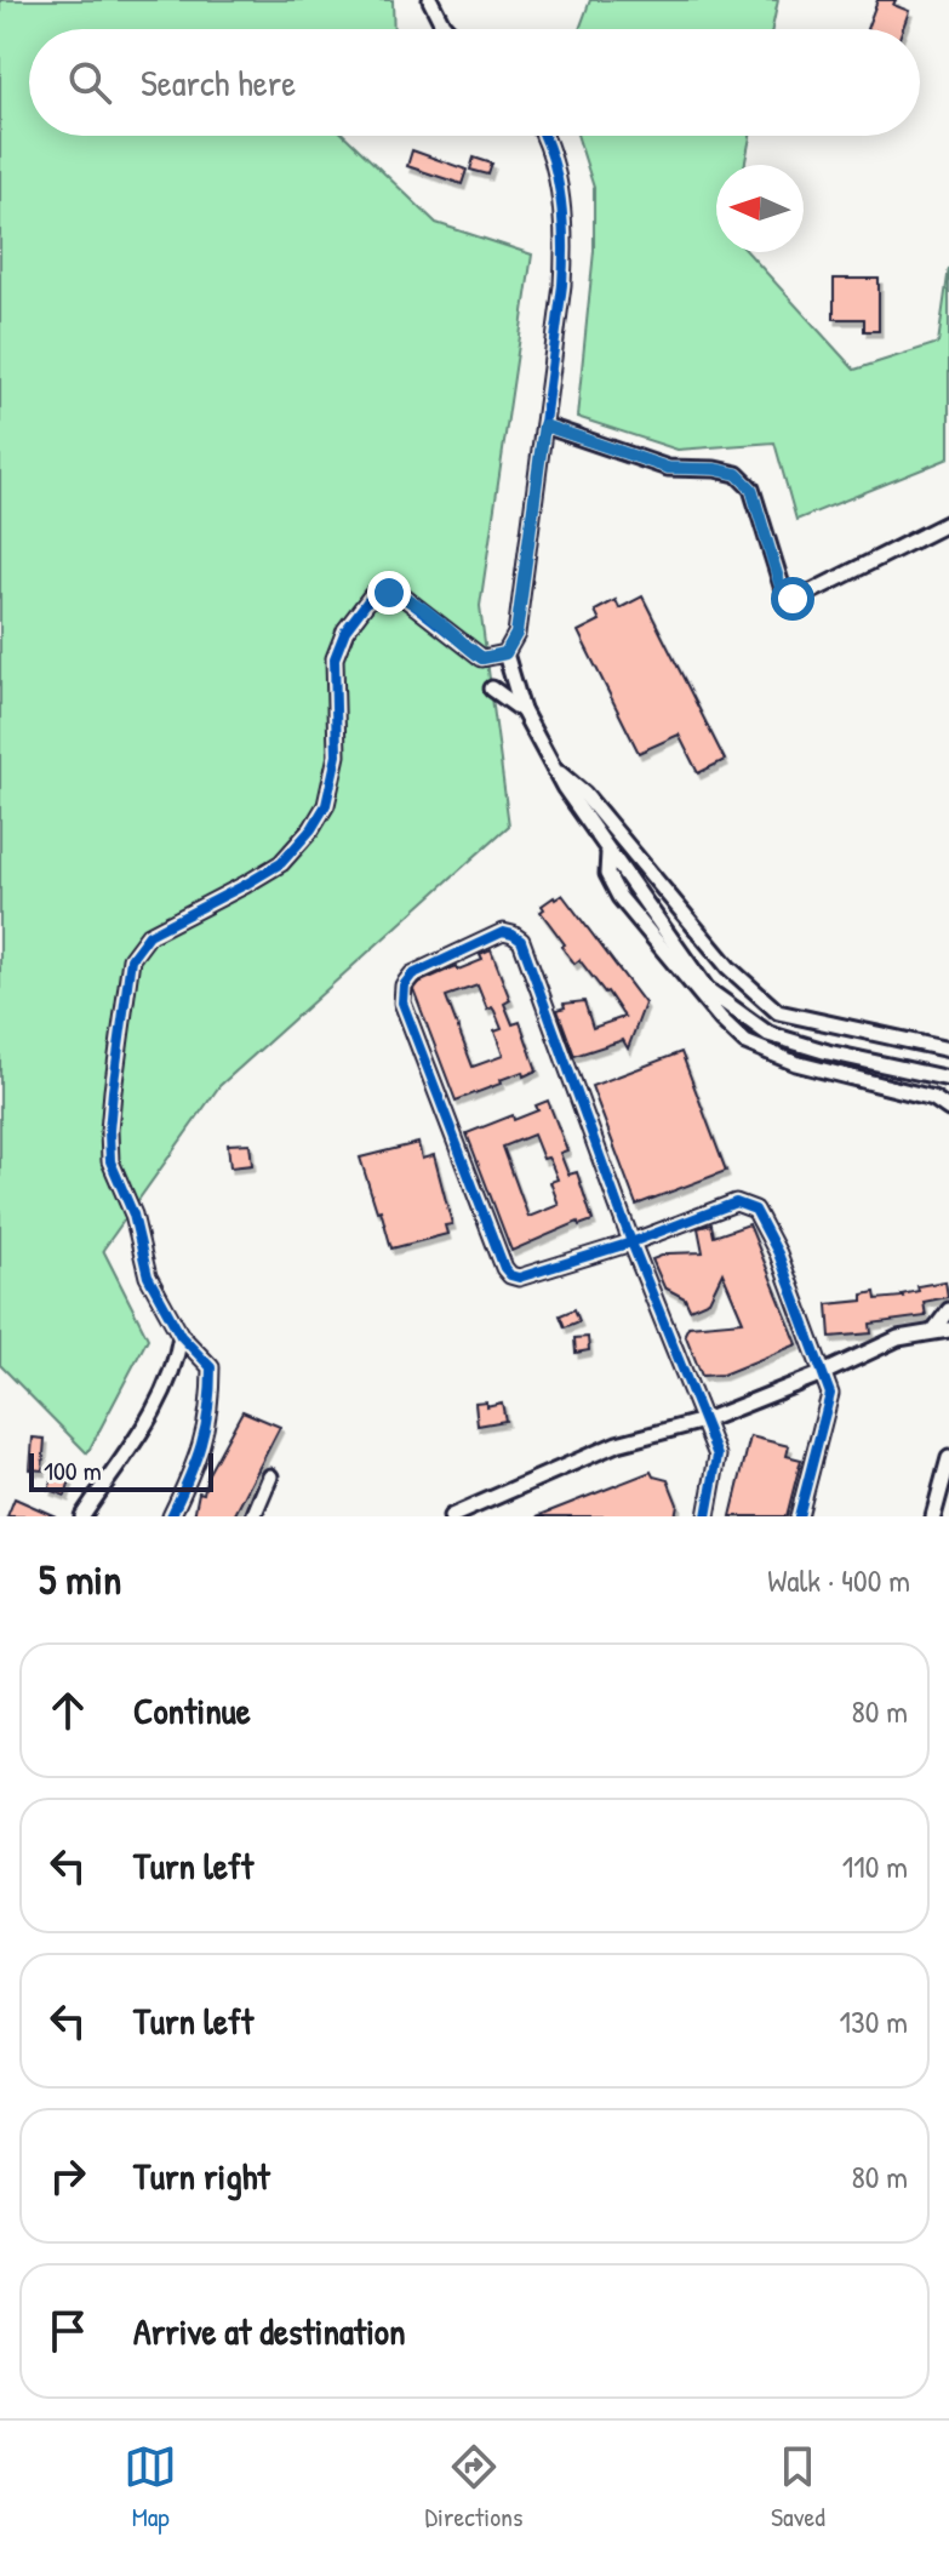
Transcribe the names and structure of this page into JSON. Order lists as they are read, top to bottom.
{
  "scale_bar": "100 m",
  "north": "left",
  "page": {
    "search": "Search here",
    "scale": "100 m",
    "heading": ["5 min", "Walk · 400 m"],
    "list": [
      ["Continue", "80 m"],
      ["Turn left", "110 m"],
      ["Turn left", "130 m"],
      ["Turn right", "80 m"],
      "Arrive at destination"
    ],
    "nav": ["Map", "Directions", "Saved"]
  }
}
